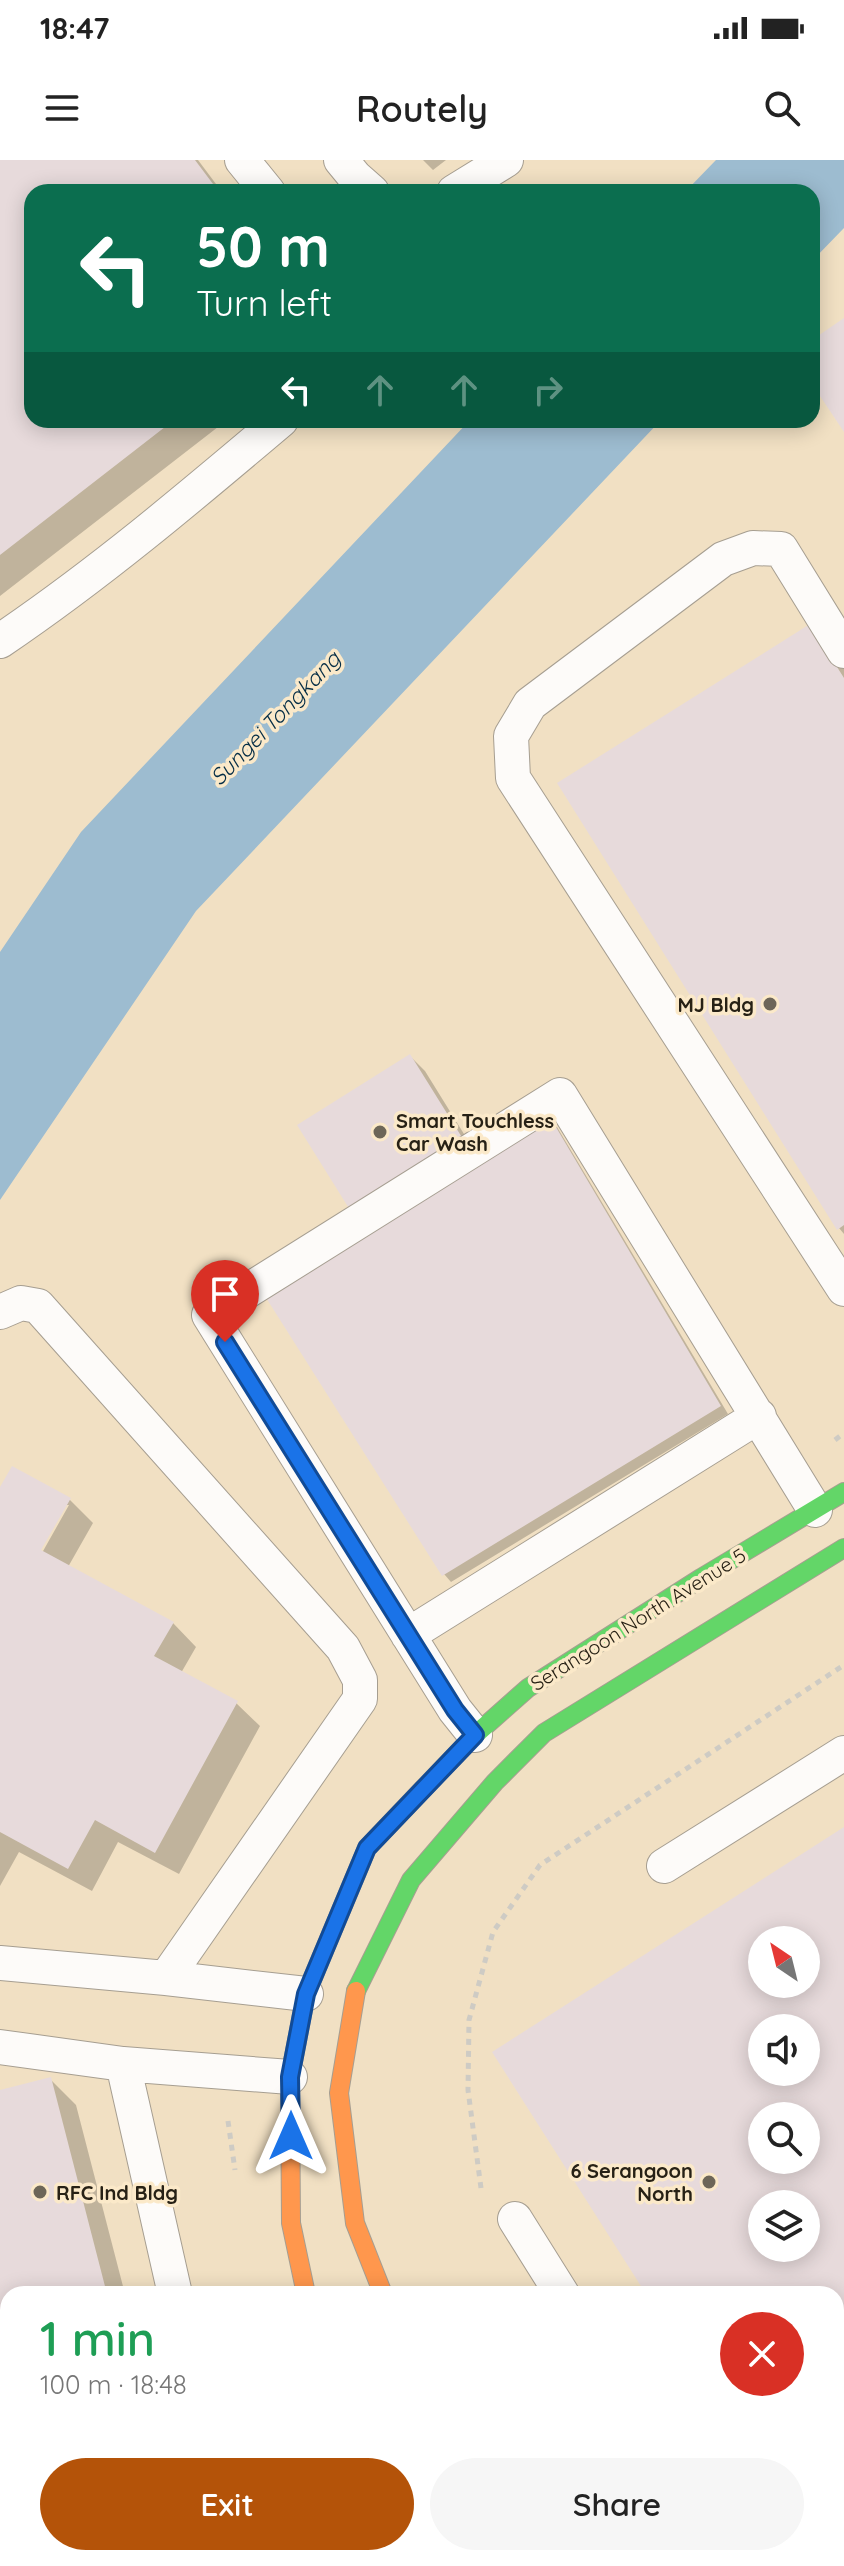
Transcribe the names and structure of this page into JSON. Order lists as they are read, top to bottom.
{
  "streets": {
    "street": ["Serangoon North Avenue 5"]
  },
  "water": ["Sungei Tongkang"],
  "places": [
    "MJ Bldg",
    "Smart Touchless Car Wash",
    "6 Serangoon North",
    "RFC Ind Bldg"
  ],
  "north": "top left",
  "page": {
    "status": "18:47",
    "header": "Routely",
    "turn": ["50 m", "Turn left"],
    "heading": ["1 min", "100 m · 18:48"],
    "buttons": ["Exit", "Share"]
  }
}
